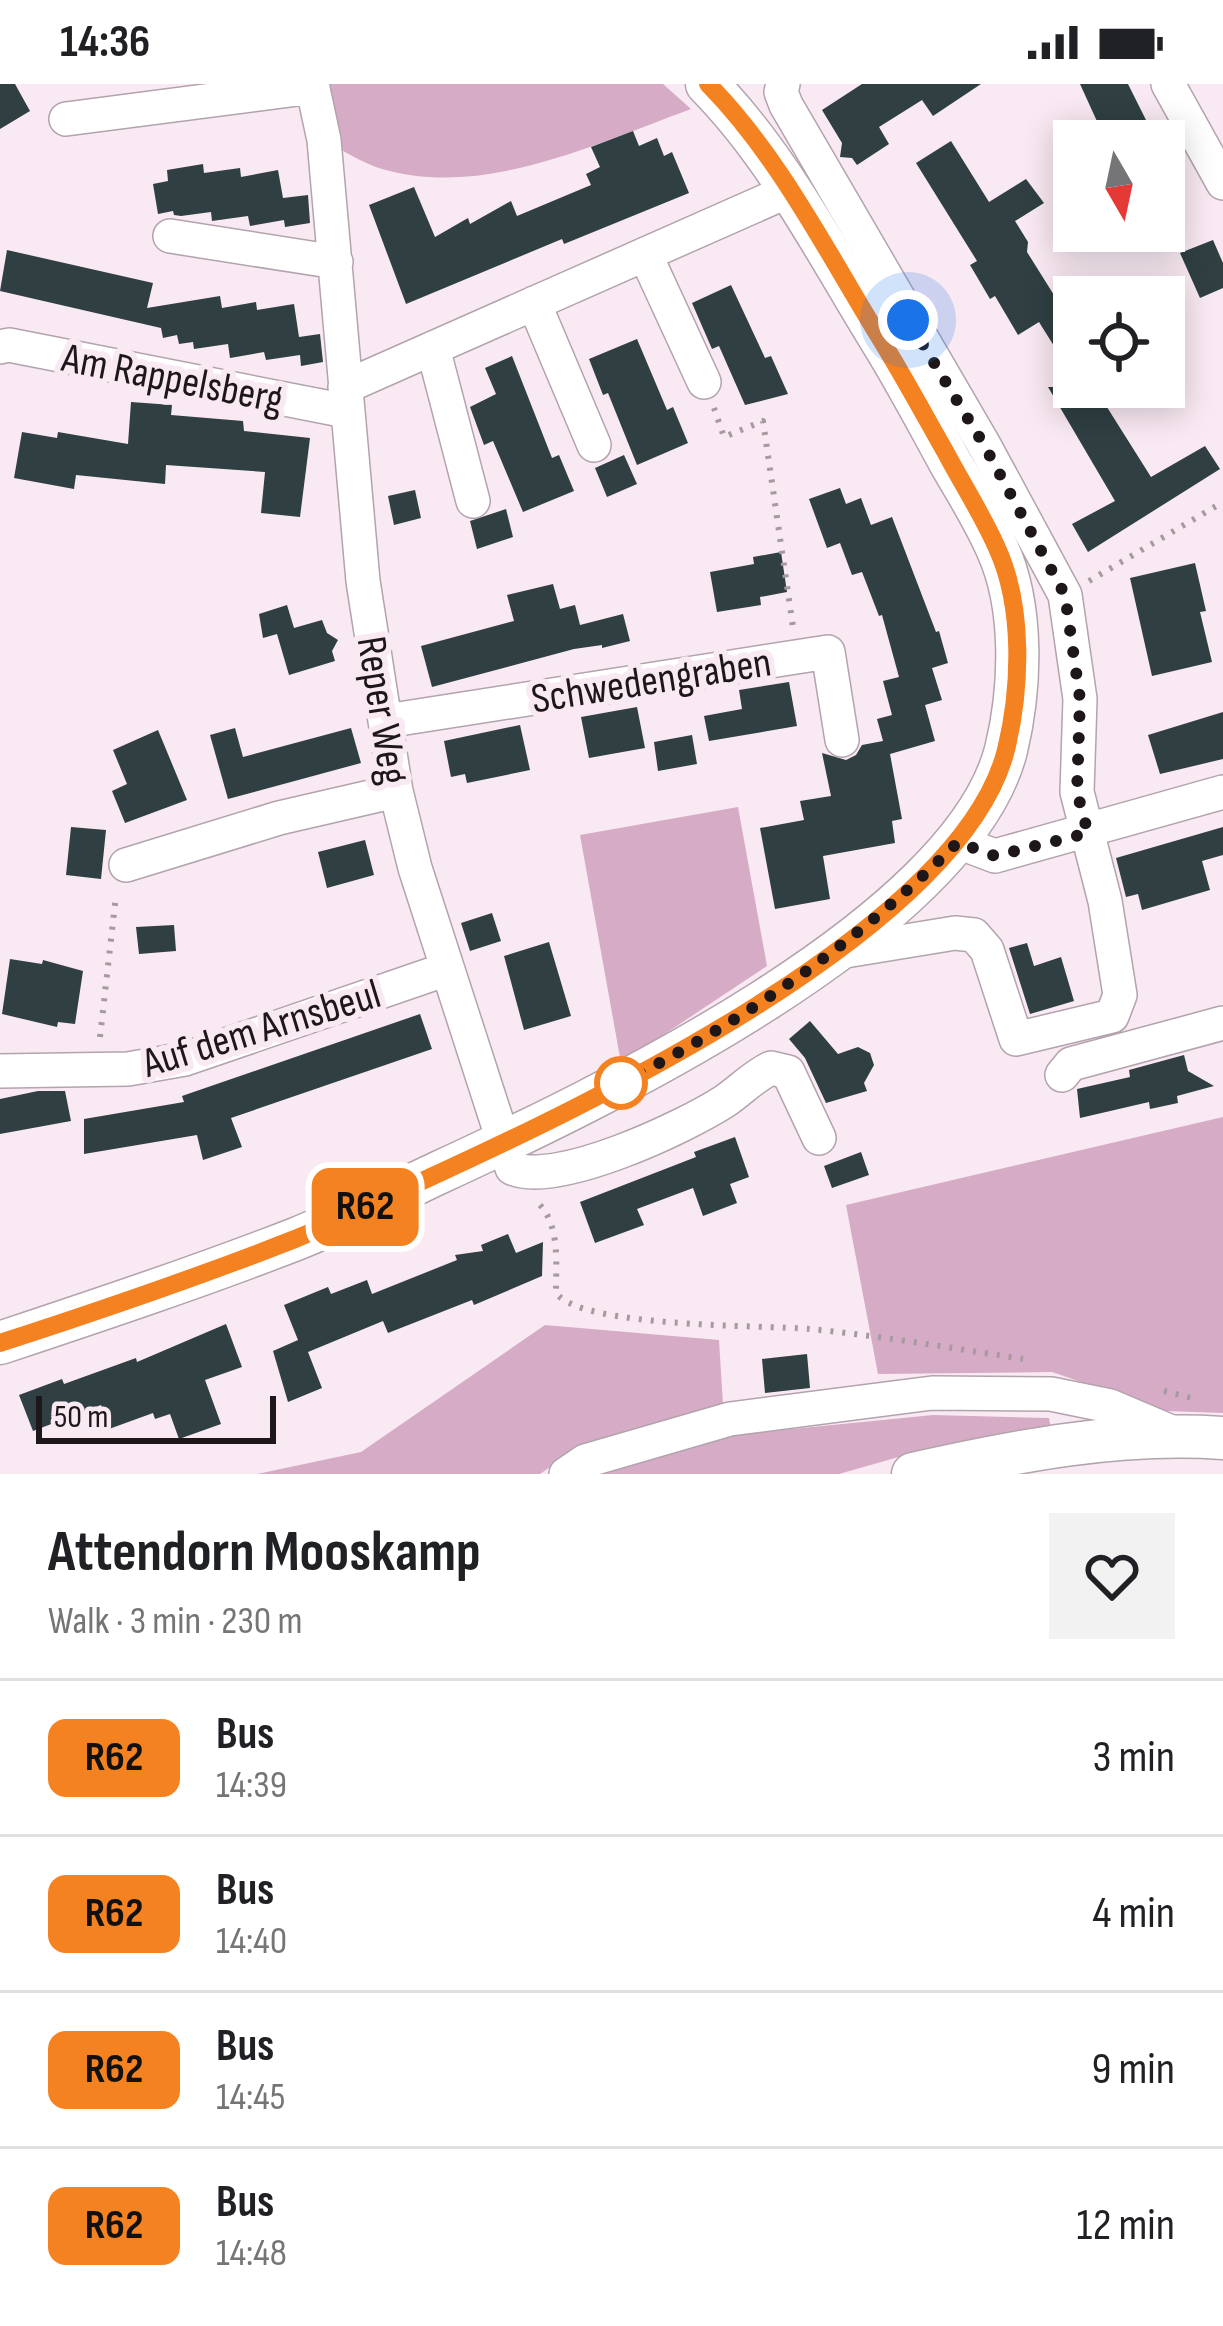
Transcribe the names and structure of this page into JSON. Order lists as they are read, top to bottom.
{
  "streets": {
    "street": [
      "Am Rappelsberg",
      "Schwedengraben",
      "Reper Weg",
      "Auf dem Arnsbeul"
    ]
  },
  "crossings": [
    ["Am Rappelsberg", "Reper Weg"],
    ["Schwedengraben", "Reper Weg"],
    ["Reper Weg", "Auf dem Arnsbeul"]
  ],
  "lines": ["bus line R62"],
  "scale_bar": "50 m",
  "north": "bottom",
  "page": {
    "status": "14:36",
    "on_map": "R62",
    "scale": "50 m",
    "heading": ["Attendorn Mooskamp", "Walk · 3 min · 230 m"],
    "list": [
      {
        "mark": "R62",
        "name": "Bus",
        "note": "14:39",
        "value": "3 min"
      },
      {
        "mark": "R62",
        "name": "Bus",
        "note": "14:40",
        "value": "4 min"
      },
      {
        "mark": "R62",
        "name": "Bus",
        "note": "14:45",
        "value": "9 min"
      },
      {
        "mark": "R62",
        "name": "Bus",
        "note": "14:48",
        "value": "12 min"
      }
    ]
  }
}
